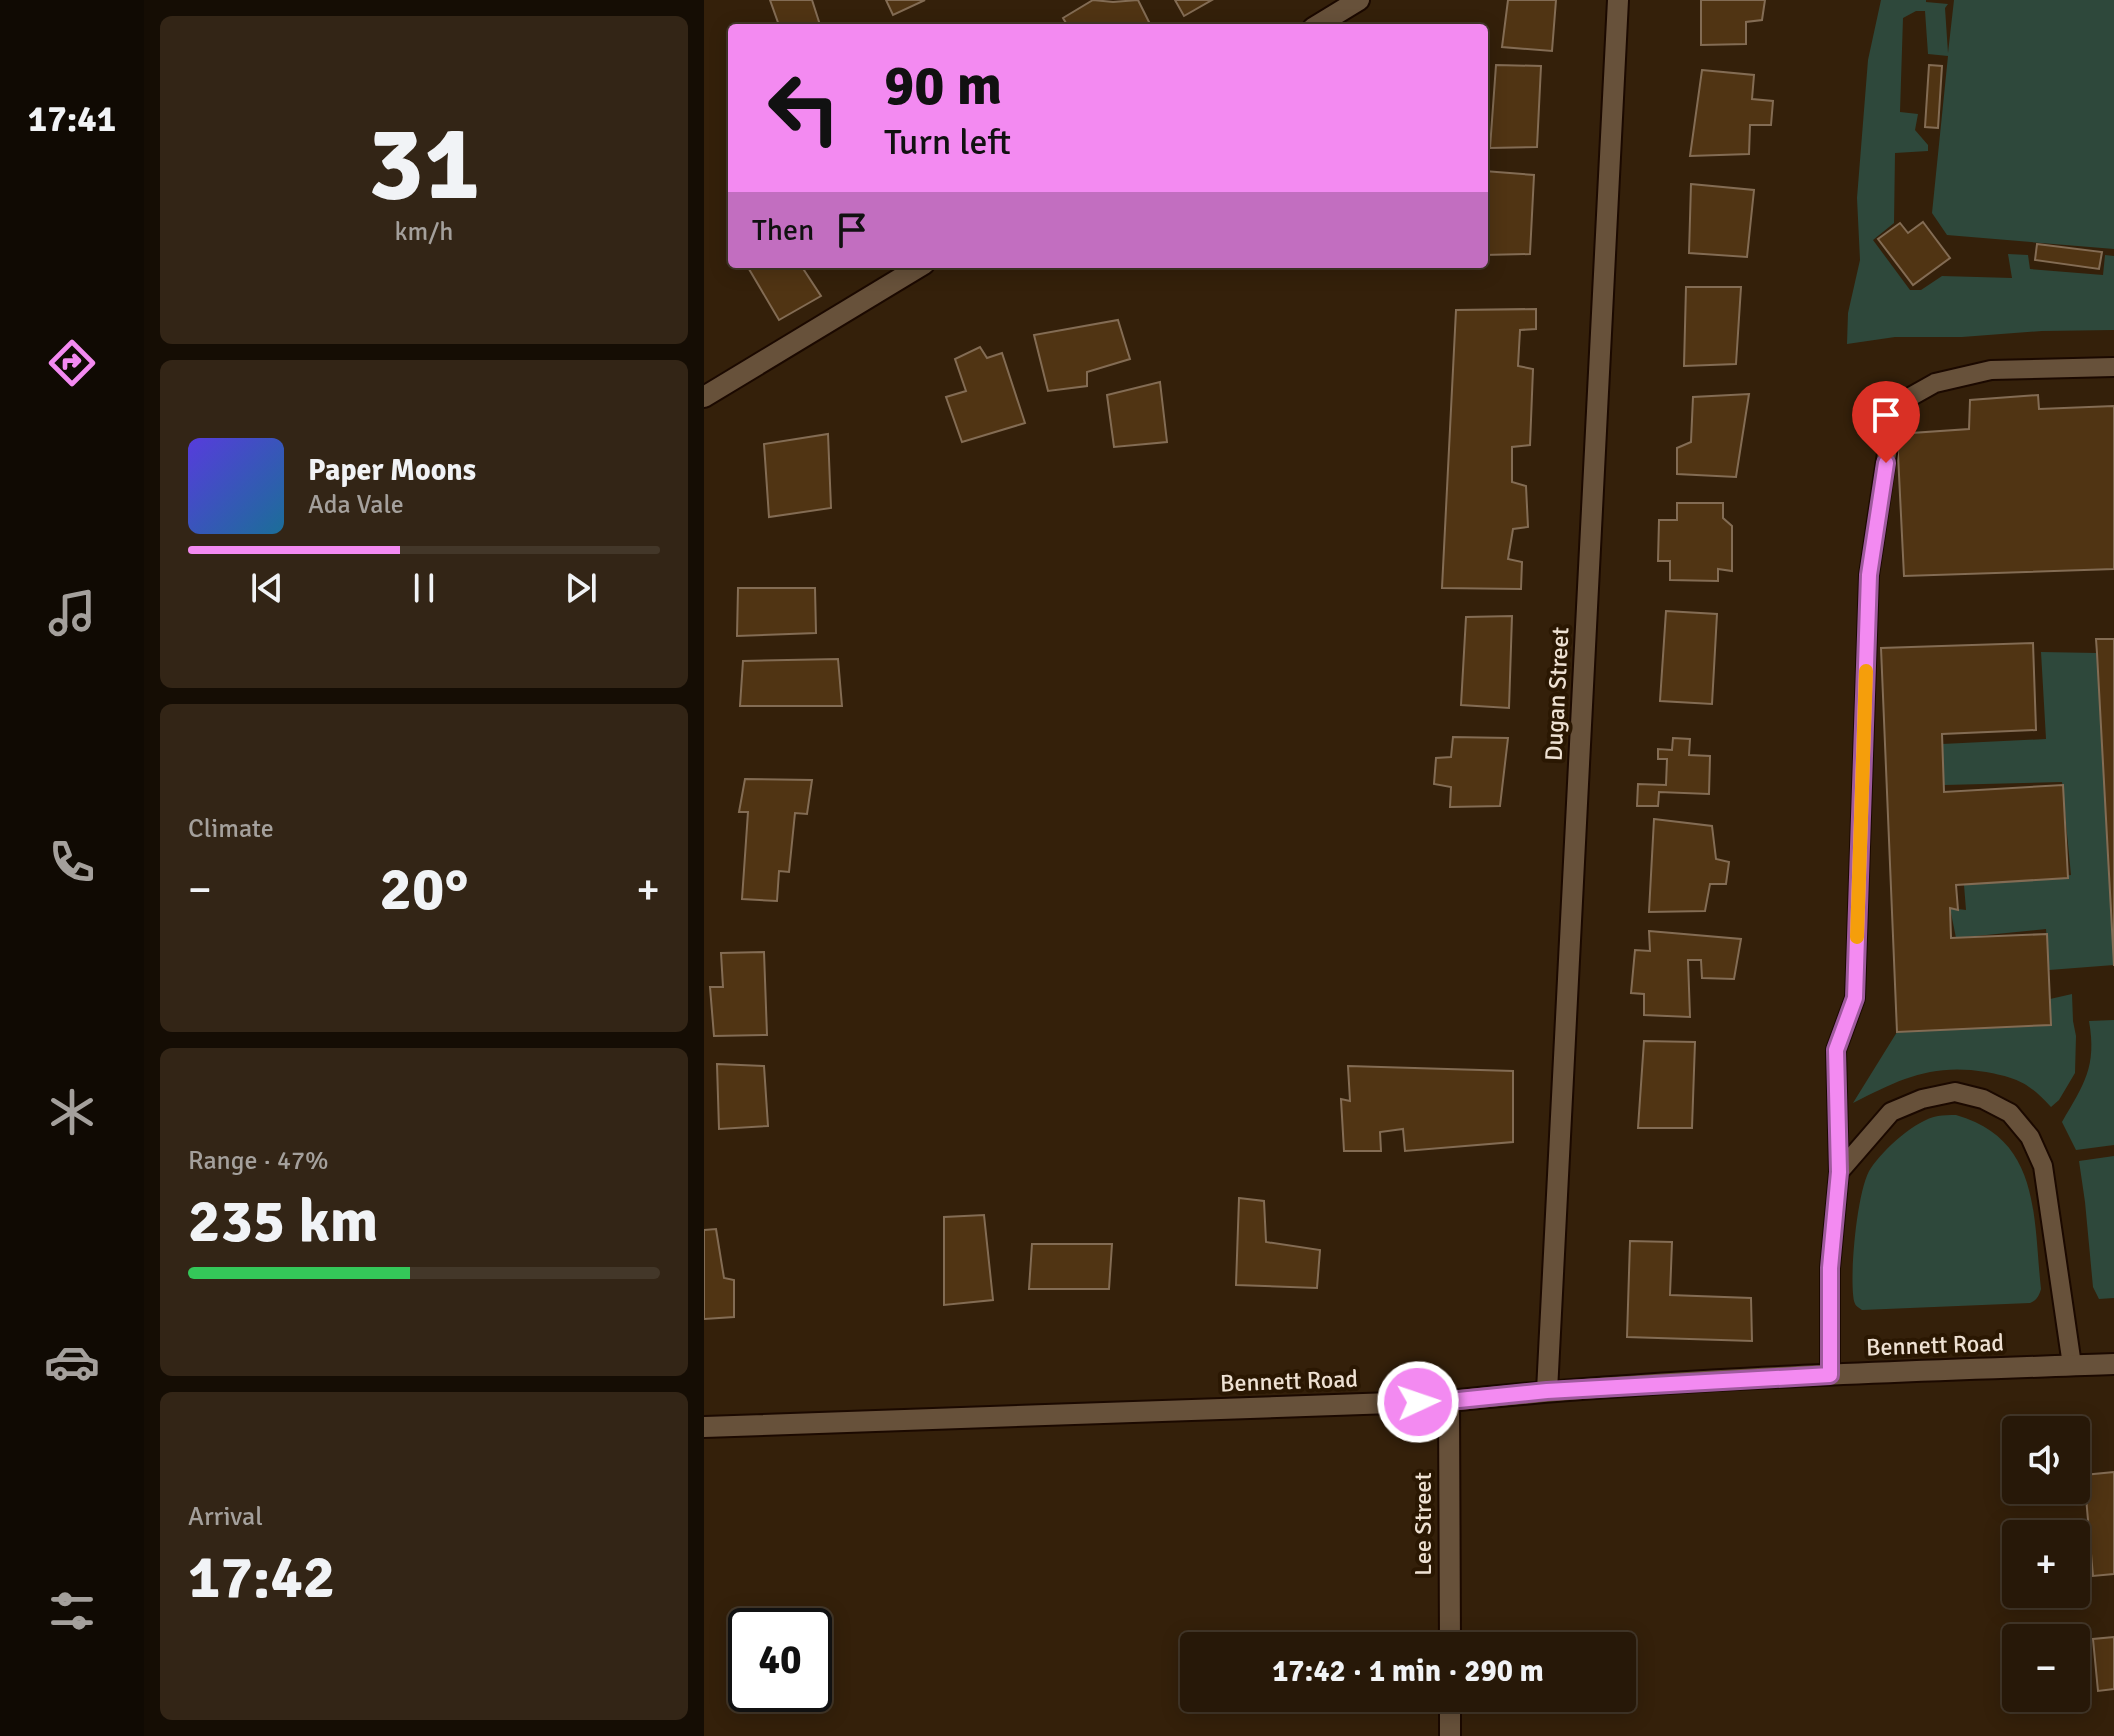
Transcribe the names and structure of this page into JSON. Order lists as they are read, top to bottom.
{
  "streets": {
    "street": ["Dugan Street", "Bennett Road", "Lee Street"]
  },
  "crossings": [
    ["Dugan Street", "Bennett Road"],
    ["Bennett Road", "Lee Street"]
  ],
  "page": {
    "tabs": "17:41",
    "tile": [
      ["31", "km/h"],
      "Climate",
      ["Range · 47%", "235 km"],
      ["Arrival", "17:42"]
    ],
    "turn": ["90 m", "Turn left"],
    "then": "Then",
    "song": ["Paper Moons", "Ada Vale"],
    "heat": ["−", "20°", "+"],
    "map_buttons": ["+", "−"],
    "limit": "40",
    "trip": "17:42 · 1 min · 290 m"
  }
}
